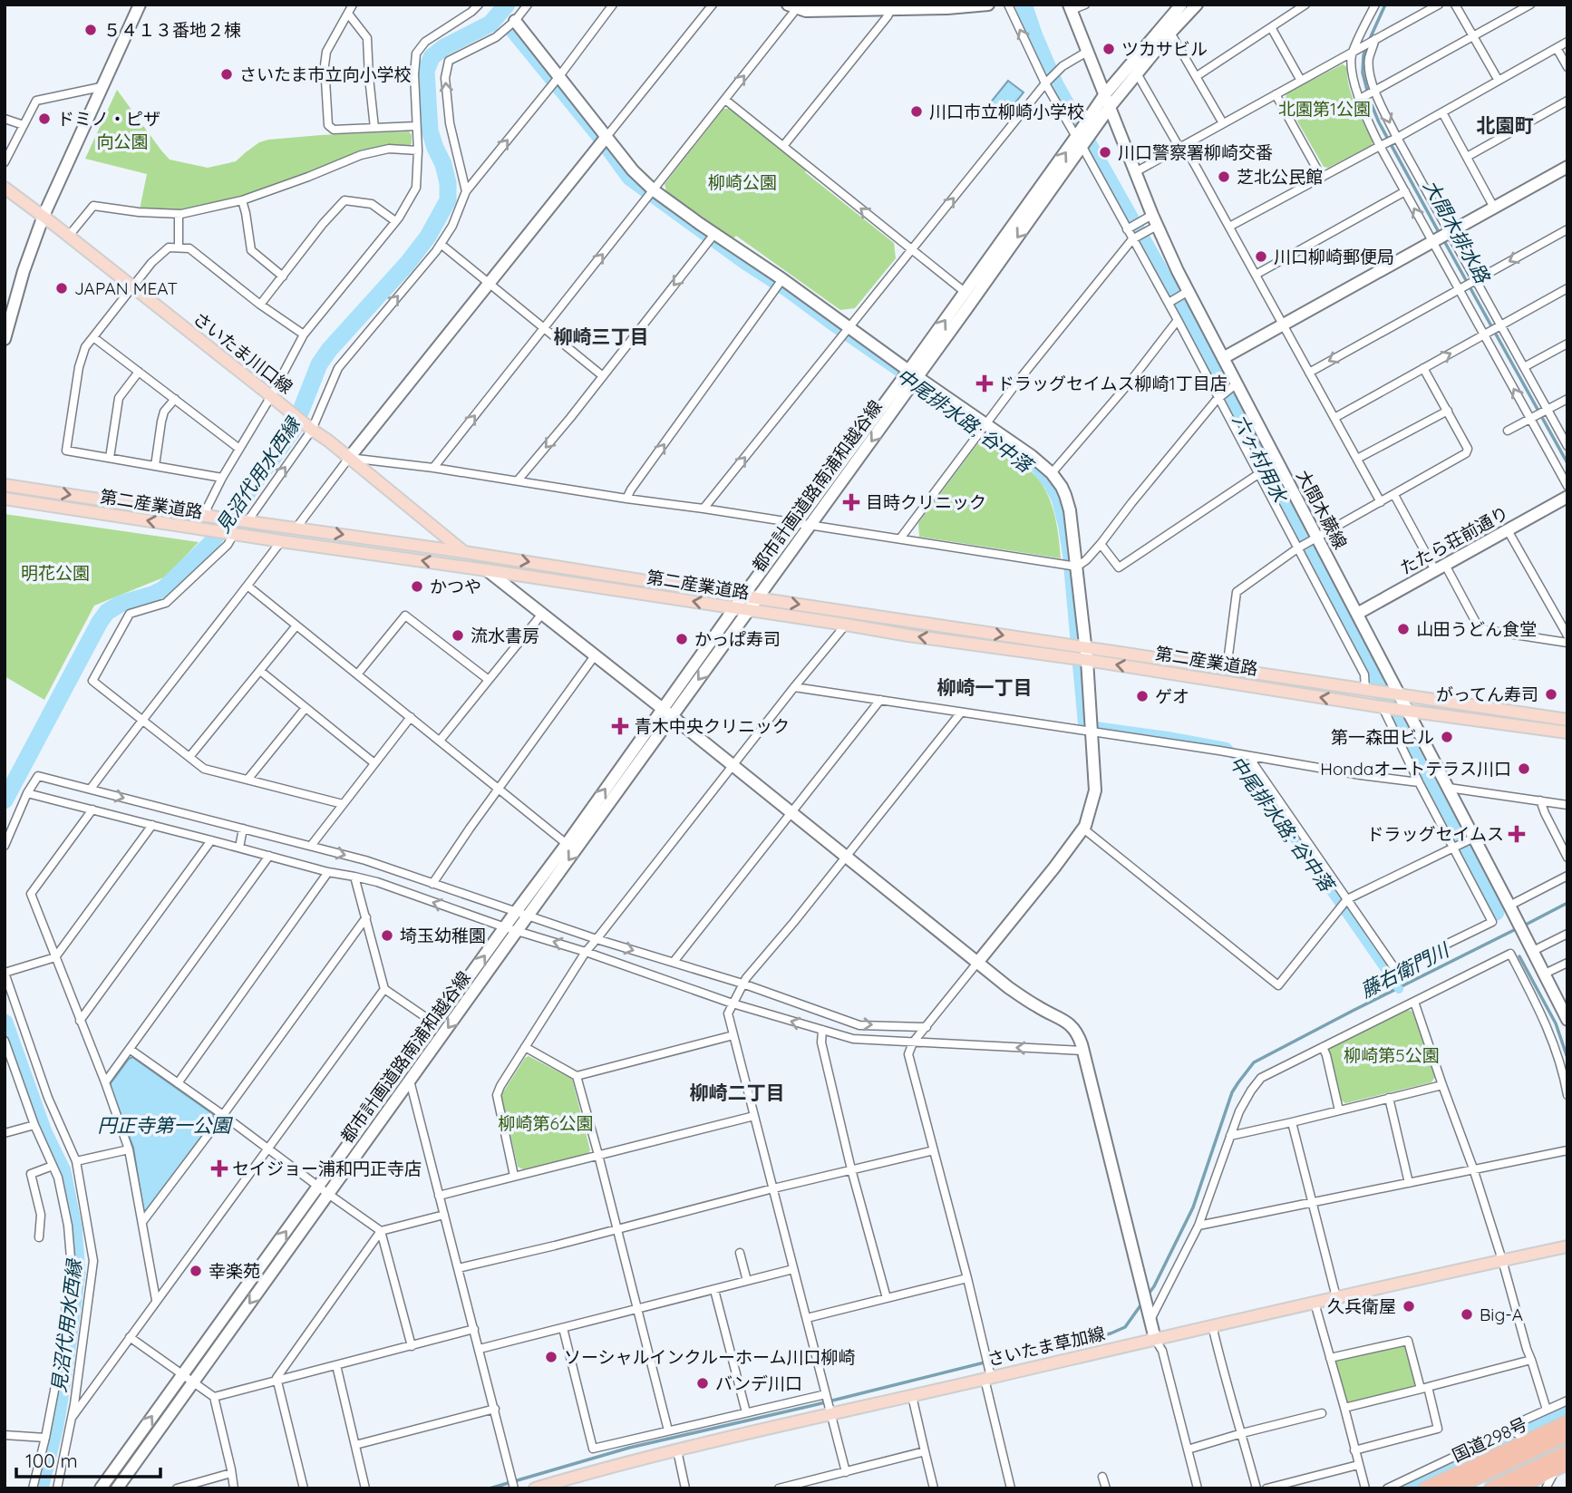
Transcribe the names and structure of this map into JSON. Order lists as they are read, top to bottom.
{
  "streets": {
    "highway": ["国道298号"],
    "main road": ["さいたま川口線", "第二産業道路", "さいたま草加線"],
    "street": ["都市計画道路南浦和越谷線", "大間木蕨線", "たたら荘前通り"]
  },
  "crossings": [
    ["さいたま川口線", "第二産業道路"],
    ["都市計画道路南浦和越谷線", "第二産業道路"],
    ["都市計画道路南浦和越谷線", "大間木蕨線"],
    ["第二産業道路", "大間木蕨線"],
    ["大間木蕨線", "たたら荘前通り"]
  ],
  "districts": [
    "北園町",
    "柳崎三丁目",
    "柳崎一丁目",
    "柳崎二丁目"
  ],
  "water": [
    "大間木排水路",
    "中尾排水路; 谷中落",
    "六ヶ村用水",
    "見沼代用水西縁",
    "藤右衛門川",
    "円正寺第一公園"
  ],
  "parks": [
    "北園第1公園",
    "向公園",
    "柳崎公園",
    "明花公園",
    "柳崎第5公園",
    "柳崎第6公園"
  ],
  "places": {
    "other": [
      "５４１３番地２棟",
      "ツカサビル",
      "さいたま市立向小学校",
      "川口市立柳崎小学校",
      "ドミノ・ピザ",
      "川口警察署柳崎交番",
      "芝北公民館",
      "川口柳崎郵便局",
      "JAPAN MEAT",
      "かつや",
      "山田うどん食堂",
      "流水書房",
      "かっぱ寿司",
      "がってん寿司",
      "ゲオ",
      "第一森田ビル",
      "Hondaオートテラス川口",
      "埼玉幼稚園",
      "幸楽苑",
      "久兵衛屋",
      "Big-A",
      "ソーシャルインクルーホーム川口柳崎",
      "バンデ川口"
    ],
    "health": [
      "ドラッグセイムス柳崎1丁目店",
      "目時クリニック",
      "青木中央クリニック",
      "ドラッグセイムス",
      "セイジョー浦和円正寺店"
    ]
  },
  "scale_bar": "100 m"
}
